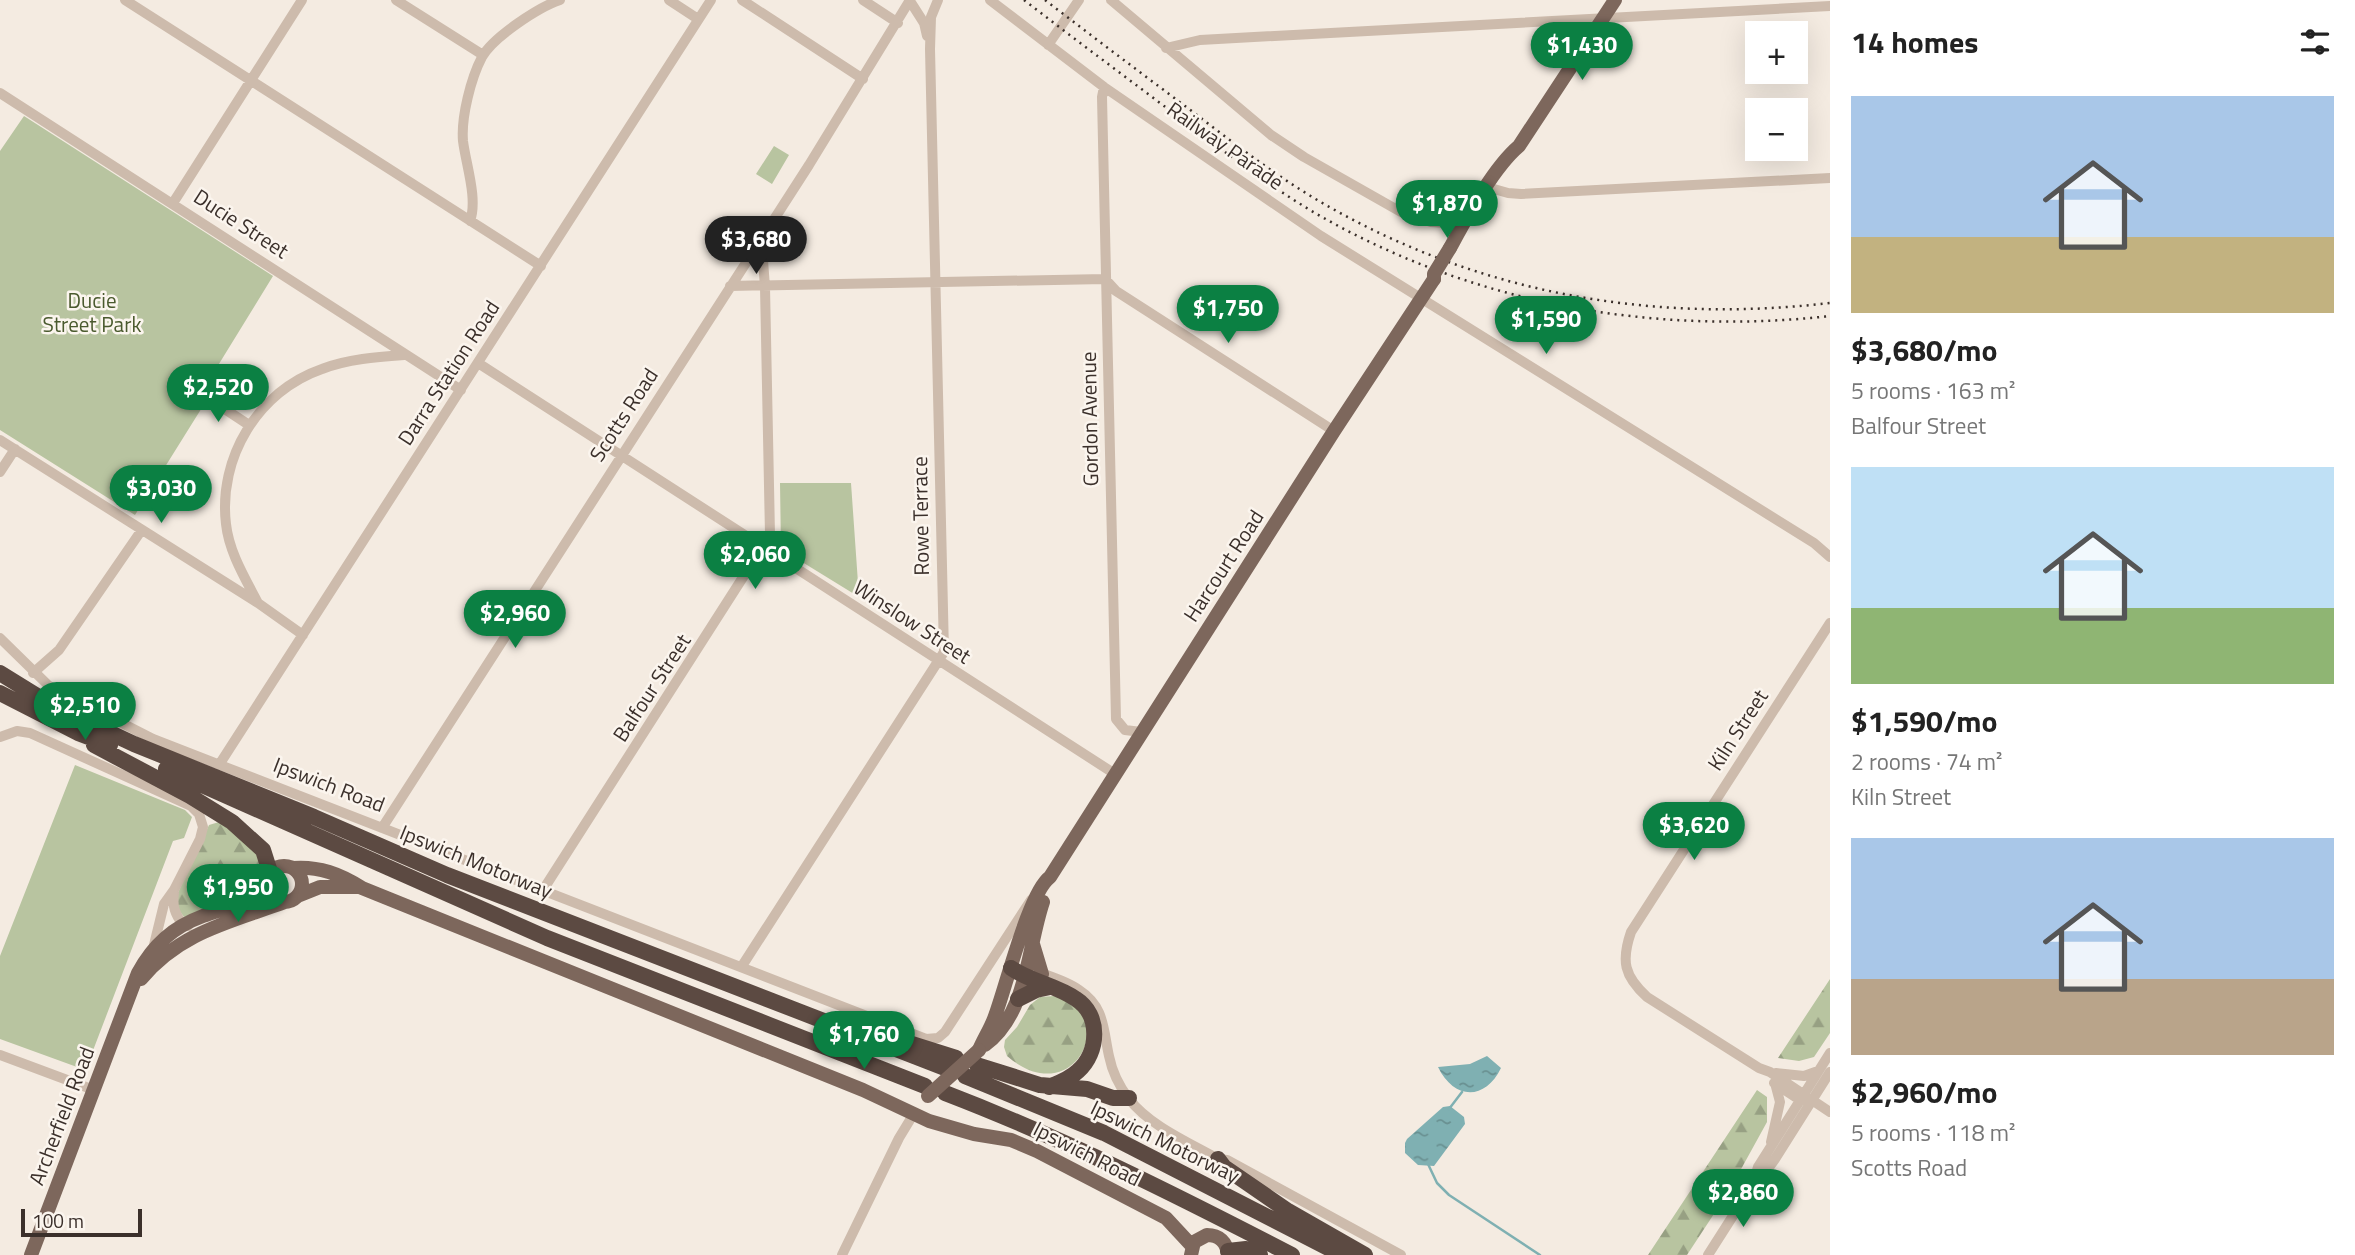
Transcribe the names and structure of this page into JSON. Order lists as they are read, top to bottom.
{
  "streets": {
    "highway": ["Ipswich Motorway"],
    "main road": ["Harcourt Road", "Ipswich Road", "Archerfield Road"],
    "street": [
      "Railway Parade",
      "Ducie Street",
      "Darra Station Road",
      "Scotts Road",
      "Gordon Avenue",
      "Rowe Terrace",
      "Winslow Street",
      "Balfour Street",
      "Kiln Street"
    ]
  },
  "crossings": [
    ["Railway Parade", "Gordon Avenue"],
    ["Railway Parade", "Harcourt Road"],
    ["Ducie Street", "Darra Station Road"],
    ["Darra Station Road", "Winslow Street"],
    ["Darra Station Road", "Ipswich Road"],
    ["Scotts Road", "Rowe Terrace"],
    ["Scotts Road", "Winslow Street"],
    ["Scotts Road", "Balfour Street"],
    ["Scotts Road", "Ipswich Road"],
    ["Gordon Avenue", "Harcourt Road"],
    ["Rowe Terrace", "Winslow Street"],
    ["Rowe Terrace", "Ipswich Road"],
    ["Harcourt Road", "Winslow Street"],
    ["Harcourt Road", "Ipswich Road"],
    ["Harcourt Road", "Ipswich Motorway"],
    ["Winslow Street", "Balfour Street"],
    ["Balfour Street", "Ipswich Road"],
    ["Ipswich Road", "Archerfield Road"]
  ],
  "parks": ["Ducie Street Park"],
  "scale_bar": "100 m",
  "page": {
    "heading": "14 homes",
    "map_buttons": ["+", "−"],
    "price": [
      "$1,430",
      "$1,870",
      "$3,680",
      "$1,750",
      "$1,590",
      "$2,520",
      "$3,030",
      "$2,060",
      "$2,960",
      "$2,510",
      "$3,620",
      "$1,950",
      "$1,760",
      "$2,860"
    ],
    "list": [
      {
        "name": "$3,680/mo",
        "note": "5 rooms · 163 m² · Balfour Street"
      },
      {
        "name": "$1,590/mo",
        "note": "2 rooms · 74 m² · Kiln Street"
      },
      {
        "name": "$2,960/mo",
        "note": "5 rooms · 118 m² · Scotts Road"
      }
    ],
    "scale": "100 m"
  }
}
